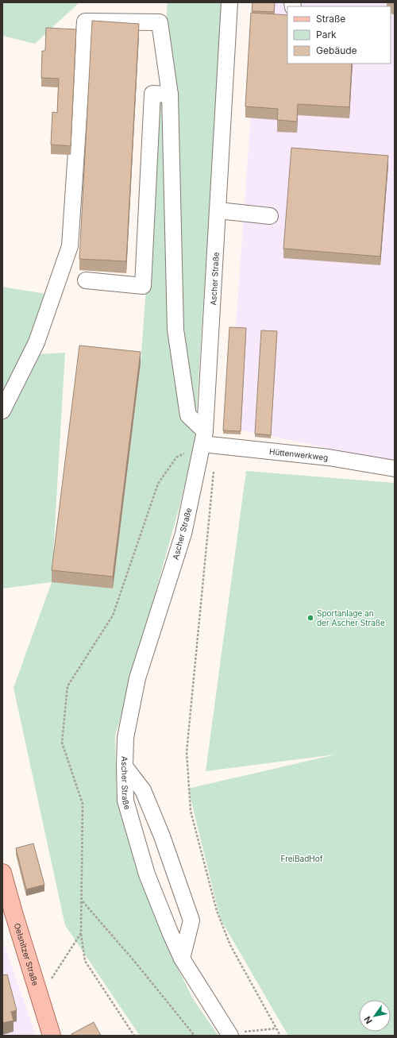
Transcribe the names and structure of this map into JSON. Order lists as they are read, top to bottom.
{
  "streets": {
    "main road": ["Oelsnitzer Straße"],
    "street": ["Ascher Straße", "Hüttenwerkweg"]
  },
  "crossings": [
    ["Ascher Straße", "Hüttenwerkweg"]
  ],
  "parks": ["FreiBadHof"],
  "places": ["Sportanlage an der Ascher Straße"],
  "legend": ["Straße", "Park", "Gebäude"],
  "north": "bottom left"
}
